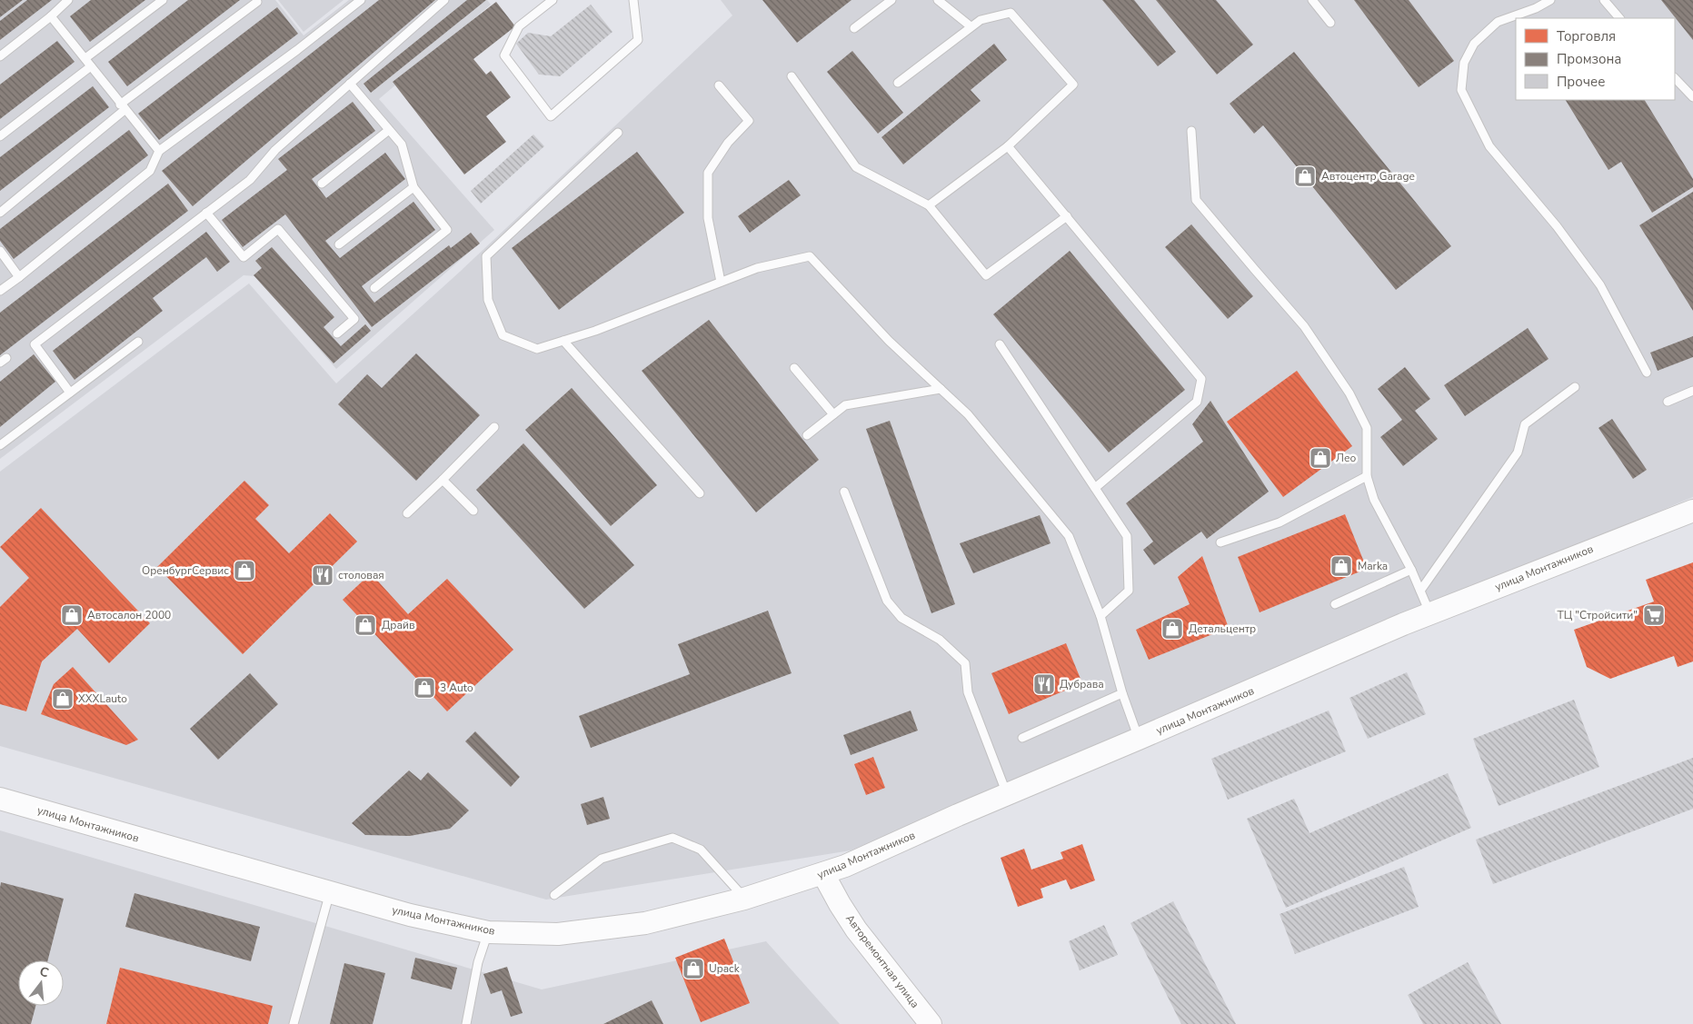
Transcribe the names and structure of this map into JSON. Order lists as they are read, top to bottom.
{
  "streets": {
    "main road": ["улица Монтажников", "Авторемонтная улица"]
  },
  "crossings": [
    ["улица Монтажников", "Авторемонтная улица"]
  ],
  "places": {
    "shop": [
      "Автоцентр Garage",
      "Лео",
      "Marka",
      "ОренбургСервис",
      "Автосалон 2000",
      "Драйв",
      "Детальцентр",
      "3 Auto",
      "XXXLauto",
      "Upack"
    ],
    "restaurant": ["столовая", "Дубрава"],
    "supermarket": ["ТЦ \"Стройсити\""]
  },
  "legend": ["Торговля", "Промзона", "Прочее"],
  "north": "top"
}
